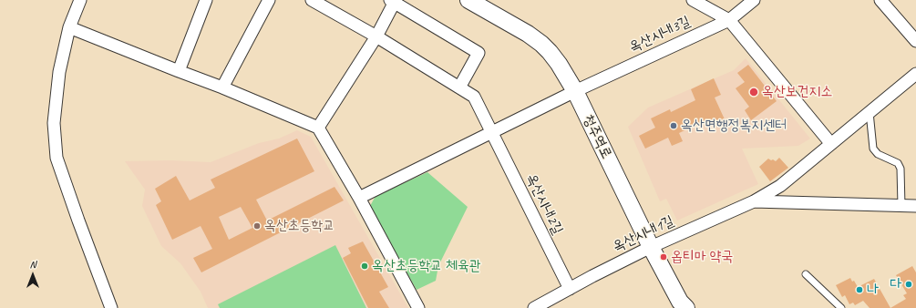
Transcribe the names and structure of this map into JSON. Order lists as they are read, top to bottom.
{
  "streets": {
    "main road": ["청주역로"],
    "street": ["옥산시내3길", "옥산시내2길", "옥산시내1길"]
  },
  "crossings": [
    ["옥산시내3길", "청주역로"],
    ["청주역로", "옥산시내1길"],
    ["옥산시내2길", "옥산시내1길"]
  ],
  "places": [
    "옥산보건지소",
    "옥산면행정복지센터",
    "옥산초등학교",
    "옵티마 약국",
    "옥산초등학교 체육관",
    "다",
    "나"
  ],
  "north": "top"
}
